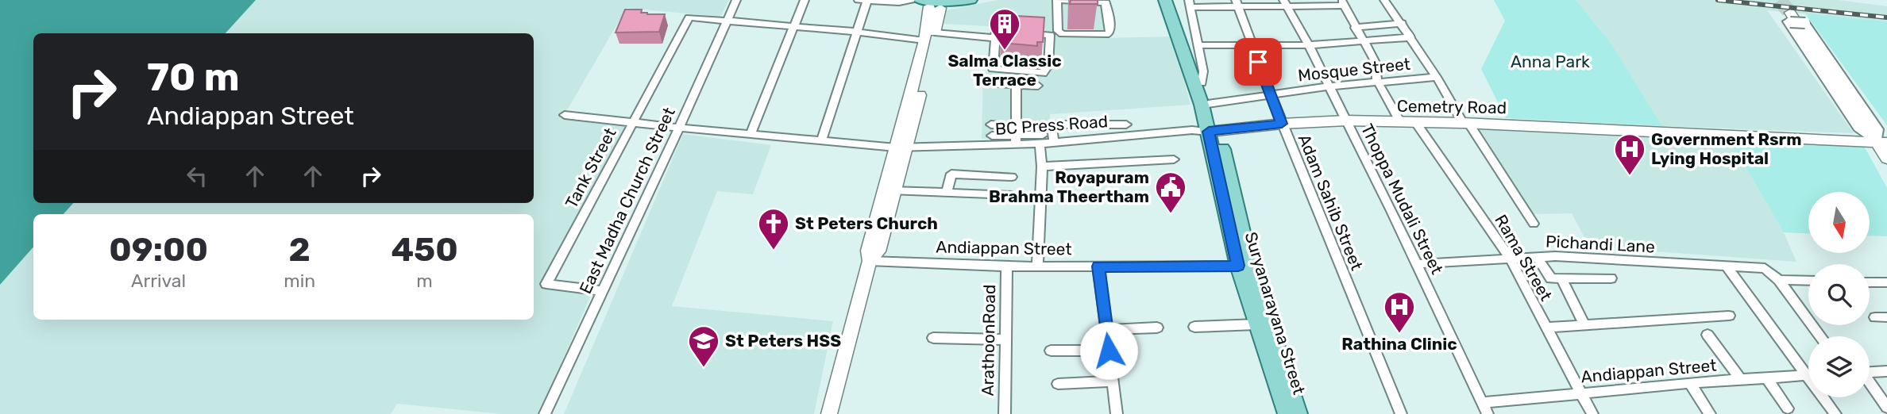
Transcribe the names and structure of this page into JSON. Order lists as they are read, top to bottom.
{
  "streets": {
    "main road": ["Cemetry Road", "Suryanarayana Street"],
    "street": [
      "Mosque Street",
      "BC Press Road",
      "Tank Street",
      "Thoppa Mudali Street",
      "East Madha Church Street",
      "Adam Sahib Street",
      "Pichandi Lane",
      "Andiappan Street",
      "Rama Street",
      "ArathoonRoad"
    ]
  },
  "crossings": [
    ["Mosque Street", "Thoppa Mudali Street"],
    ["Mosque Street", "Adam Sahib Street"],
    ["Mosque Street", "Suryanarayana Street"],
    ["Cemetry Road", "BC Press Road"],
    ["Cemetry Road", "Thoppa Mudali Street"],
    ["Cemetry Road", "Adam Sahib Street"],
    ["Cemetry Road", "Rama Street"],
    ["Cemetry Road", "Suryanarayana Street"],
    ["BC Press Road", "Tank Street"],
    ["BC Press Road", "East Madha Church Street"],
    ["BC Press Road", "Suryanarayana Street"],
    ["Tank Street", "East Madha Church Street"],
    ["Thoppa Mudali Street", "Pichandi Lane"],
    ["Thoppa Mudali Street", "Andiappan Street"],
    ["Pichandi Lane", "Rama Street"],
    ["Andiappan Street", "Rama Street"],
    ["Andiappan Street", "Suryanarayana Street"],
    ["Andiappan Street", "ArathoonRoad"]
  ],
  "parks": ["Anna Park"],
  "places": {
    "building": ["Salma Classic Terrace"],
    "hospital": ["Government Rsrm Lying Hospital", "Rathina Clinic"],
    "public building": ["Royapuram Brahma Theertham"],
    "church": ["St Peters Church"],
    "school or university": ["St Peters HSS"]
  },
  "north": "bottom",
  "page": {
    "turn": ["70 m", "Andiappan Street"],
    "eta": [
      "09:00",
      "Arrival",
      "2",
      "min",
      "450",
      "m"
    ]
  }
}
